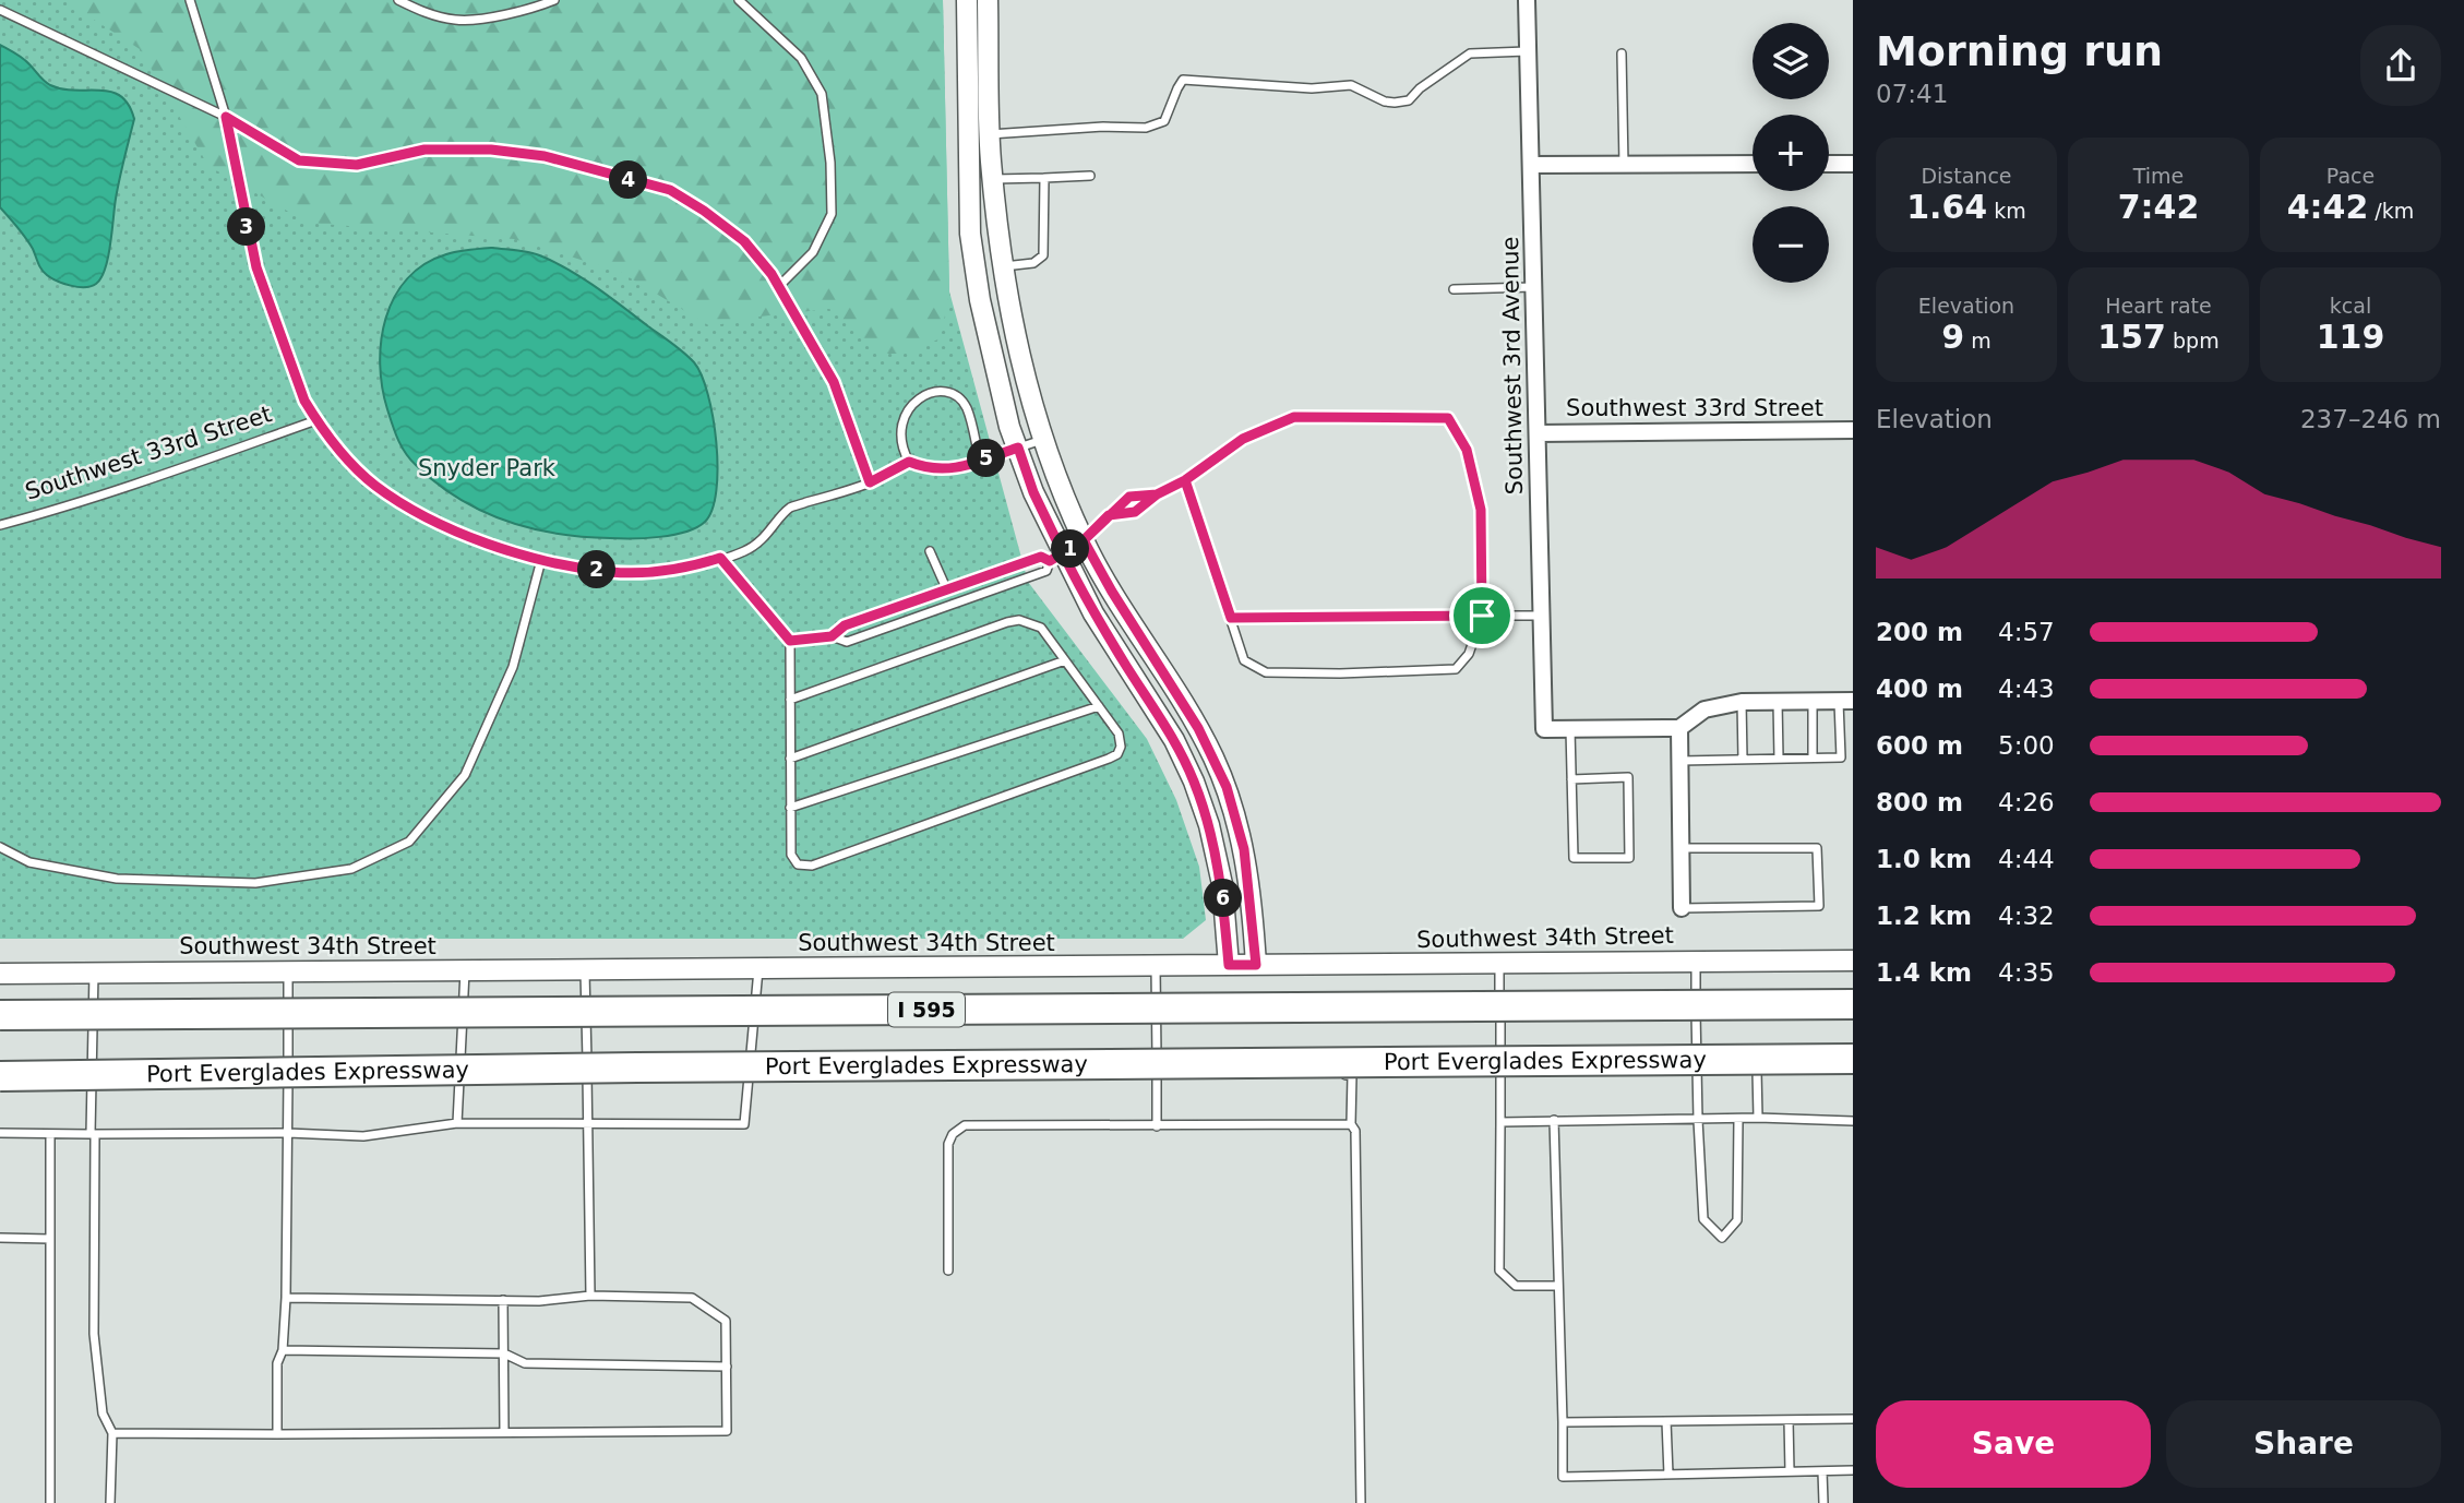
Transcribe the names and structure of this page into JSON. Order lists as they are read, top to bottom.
{
  "streets": {
    "highway": ["I 595", "Port Everglades Expressway"],
    "street": ["Southwest 3rd Avenue", "Southwest 33rd Street", "Southwest 34th Street"]
  },
  "crossings": [
    ["Southwest 3rd Avenue", "Southwest 33rd Street"]
  ],
  "parks": ["Snyder Park"],
  "page": {
    "heading": ["Morning run", "07:41"],
    "map_buttons": ["+", "−"],
    "stats": [
      ["Distance", "1.64 km"],
      ["Time", "7:42"],
      ["Pace", "4:42 /km"],
      ["Elevation", "9 m"],
      ["Heart rate", "157 bpm"],
      ["kcal", "119"]
    ],
    "pins": [
      "4",
      "3",
      "5",
      "1",
      "2",
      "6"
    ],
    "chart": ["Elevation", "237–246 m"],
    "list": [
      {
        "name": "200 m",
        "note": "4:57"
      },
      {
        "name": "400 m",
        "note": "4:43"
      },
      {
        "name": "600 m",
        "note": "5:00"
      },
      {
        "name": "800 m",
        "note": "4:26"
      },
      {
        "name": "1.0 km",
        "note": "4:44"
      },
      {
        "name": "1.2 km",
        "note": "4:32"
      },
      {
        "name": "1.4 km",
        "note": "4:35"
      }
    ],
    "buttons": ["Save", "Share"]
  }
}
